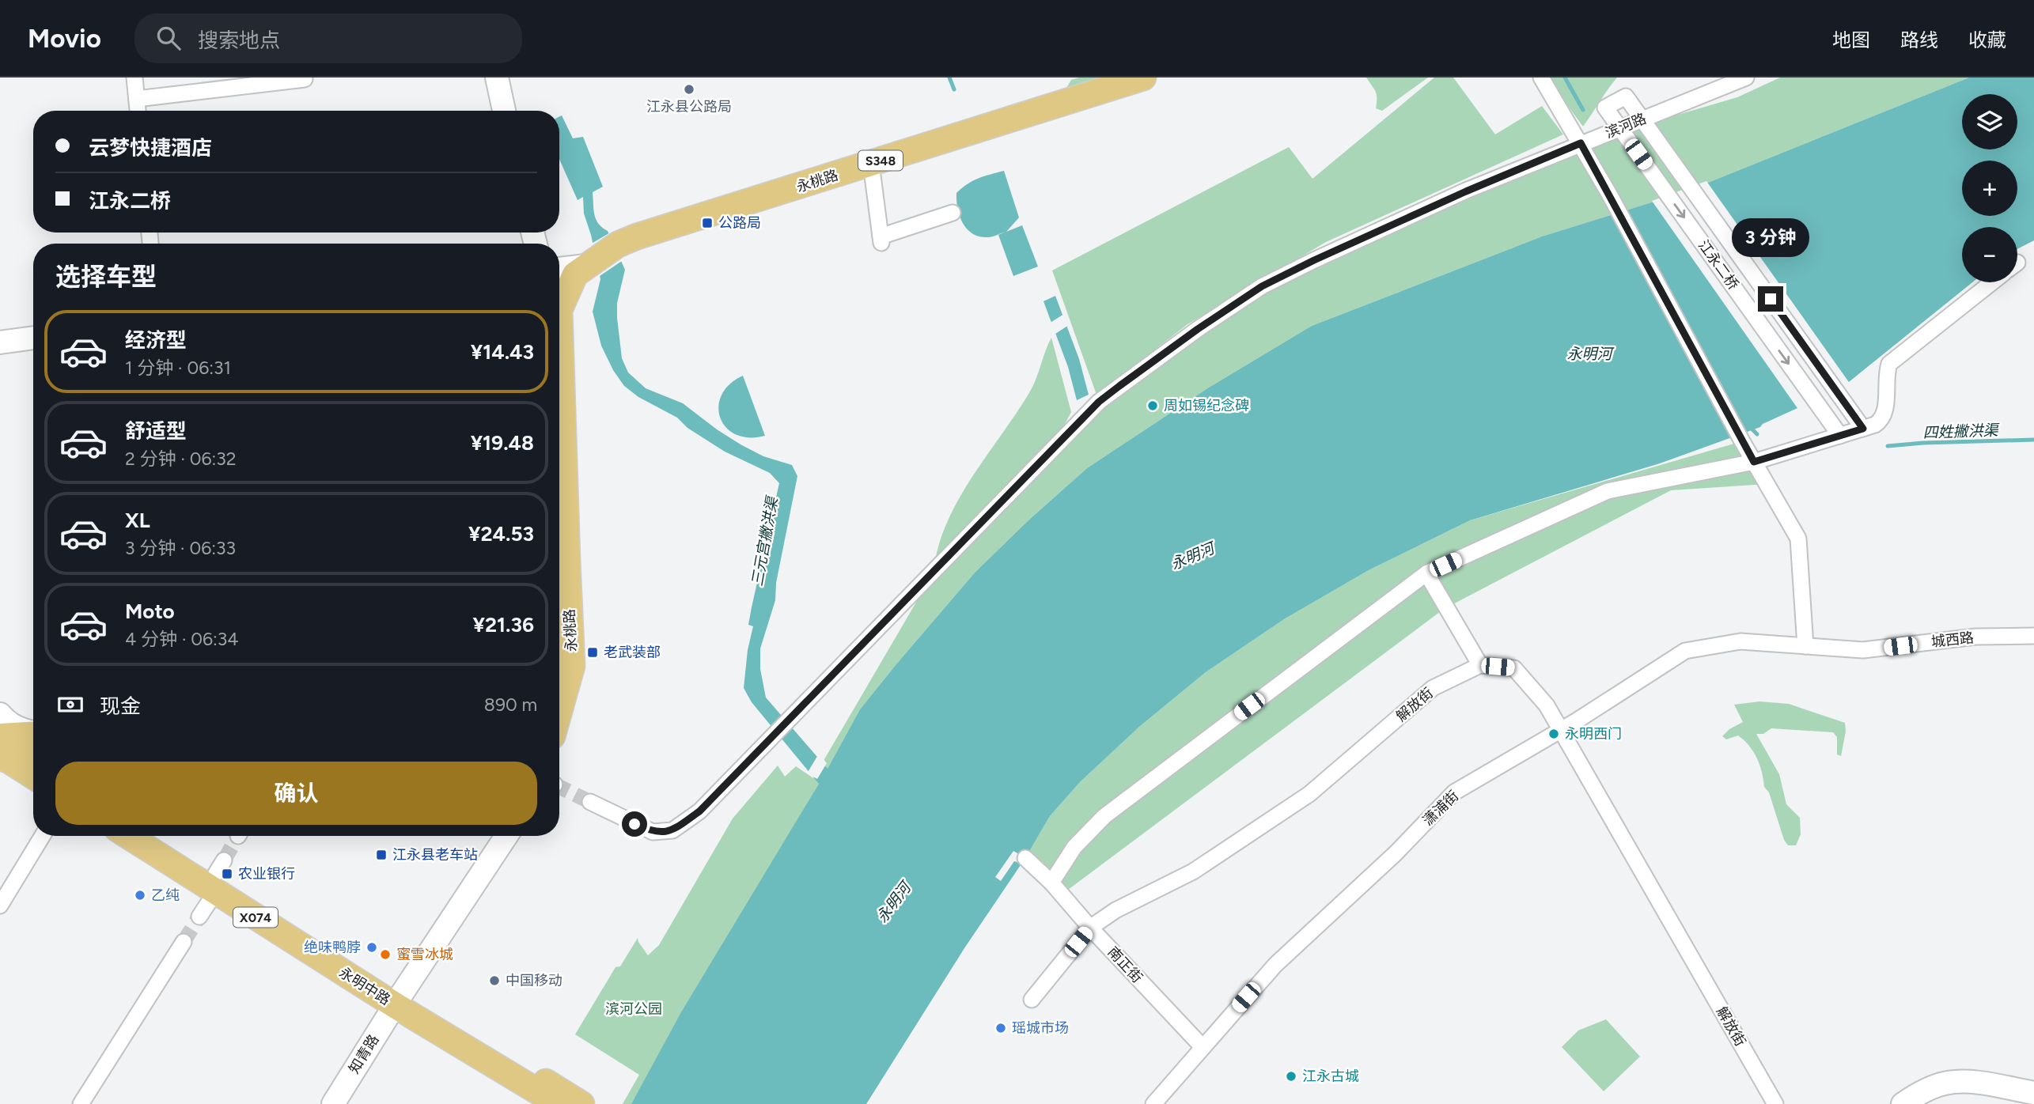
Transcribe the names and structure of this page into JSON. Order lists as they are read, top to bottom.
{
  "streets": {
    "main road": [
      "S348",
      "永桃路",
      "X074",
      "永明中路",
      "知青路"
    ],
    "street": [
      "滨河路",
      "江永二桥",
      "城西路",
      "解放街",
      "潇浦街",
      "南正街"
    ]
  },
  "crossings": [
    ["滨河路", "江永二桥"],
    ["城西路", "潇浦街"],
    ["解放街", "潇浦街"],
    ["解放街", "南正街"],
    ["潇浦街", "南正街"],
    ["永明中路", "知青路"]
  ],
  "water": ["永明河", "四姓撇洪渠", "三元宫撇洪渠"],
  "parks": ["滨河公园"],
  "places": {
    "other": [
      "江永县公路局",
      "周如锡纪念碑",
      "永明西门",
      "乙纯",
      "绝味鸭脖",
      "蜜雪冰城",
      "中国移动",
      "瑶城市场",
      "江永古城"
    ],
    "transit": [
      "公路局",
      "老武装部",
      "江永县老车站",
      "农业银行"
    ]
  },
  "page": {
    "header": "Movio",
    "search": "搜索地点",
    "nav": ["地图", "路线", "收藏"],
    "map_buttons": ["+", "−"],
    "banner": ["云梦快捷酒店", "江永二桥"],
    "bubble": "3 分钟",
    "heading": "选择车型",
    "list": [
      {
        "name": "经济型",
        "note": "1 分钟 · 06:31",
        "value": "¥14.43"
      },
      {
        "name": "舒适型",
        "note": "2 分钟 · 06:32",
        "value": "¥19.48"
      },
      {
        "name": "XL",
        "note": "3 分钟 · 06:33",
        "value": "¥24.53"
      },
      {
        "name": "Moto",
        "note": "4 分钟 · 06:34",
        "value": "¥21.36"
      }
    ],
    "pay": ["现金", "890 m"],
    "buttons": "确认"
  }
}
